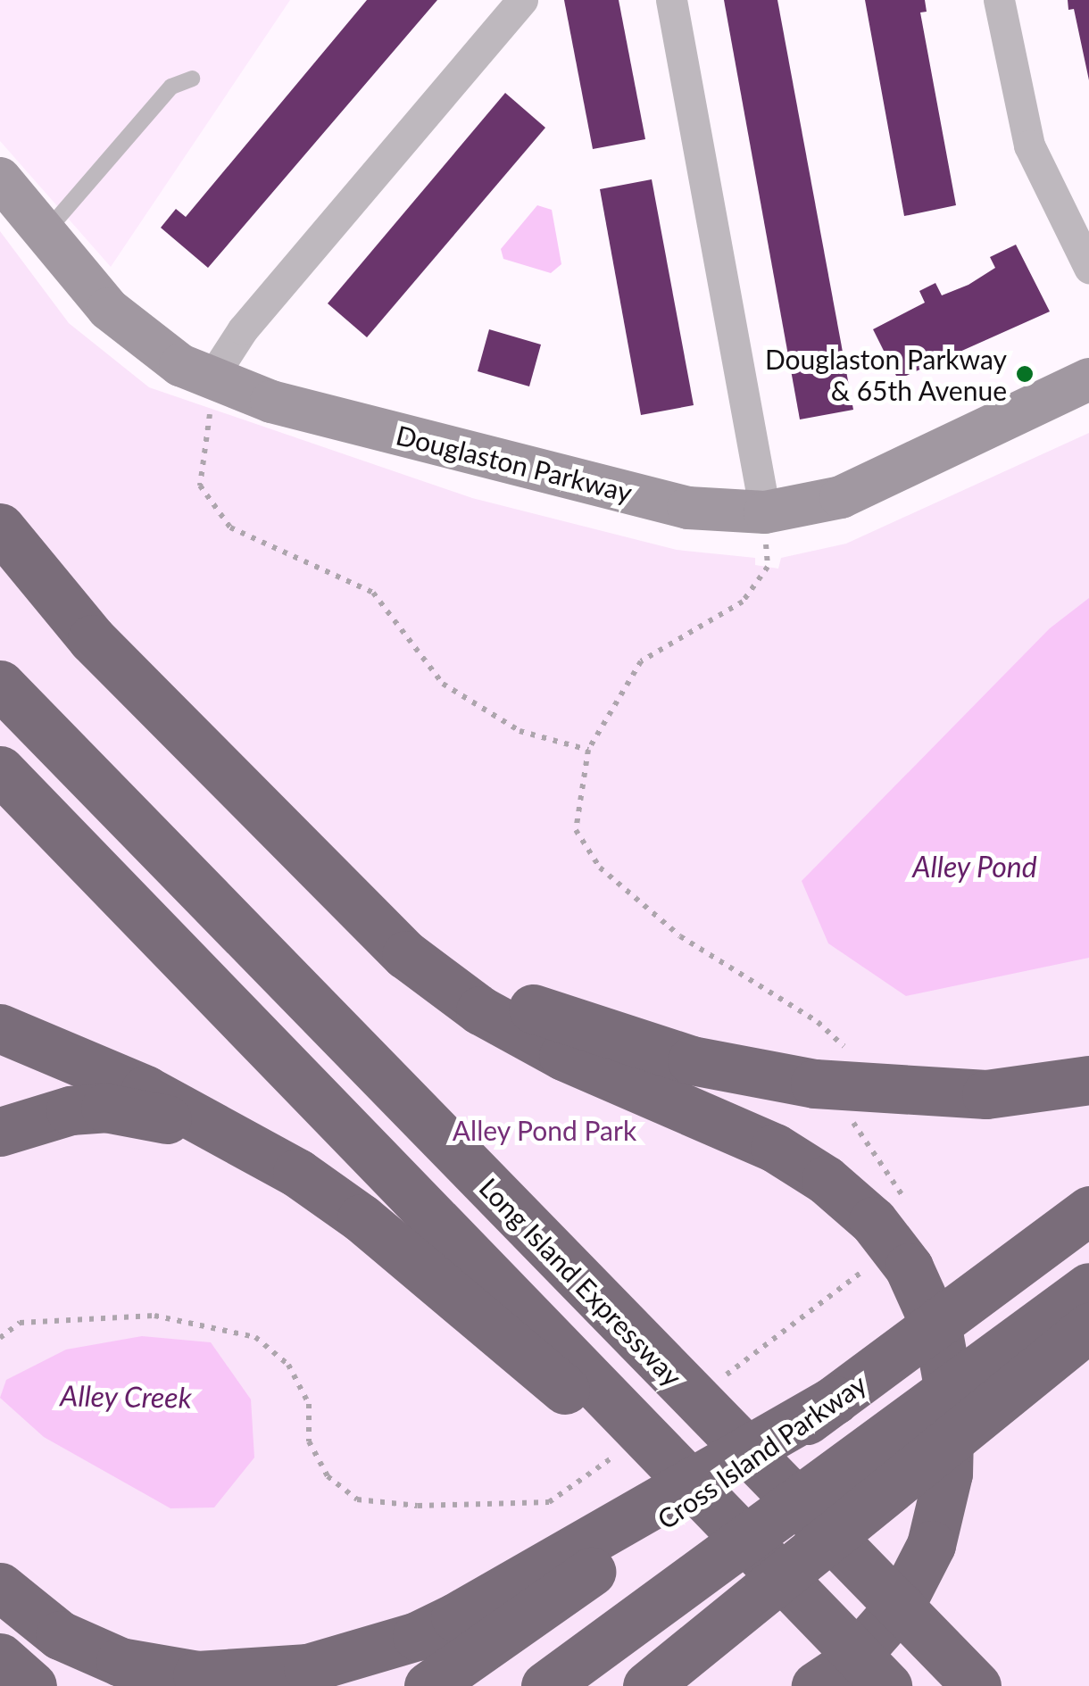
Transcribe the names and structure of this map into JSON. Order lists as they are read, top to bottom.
{
  "streets": {
    "highway": ["Long Island Expressway", "Cross Island Parkway"],
    "main road": ["Douglaston Parkway"]
  },
  "water": ["Alley Pond", "Alley Creek"],
  "parks": ["Alley Pond Park"],
  "places": ["Douglaston Parkway & 65th Avenue"]
}
